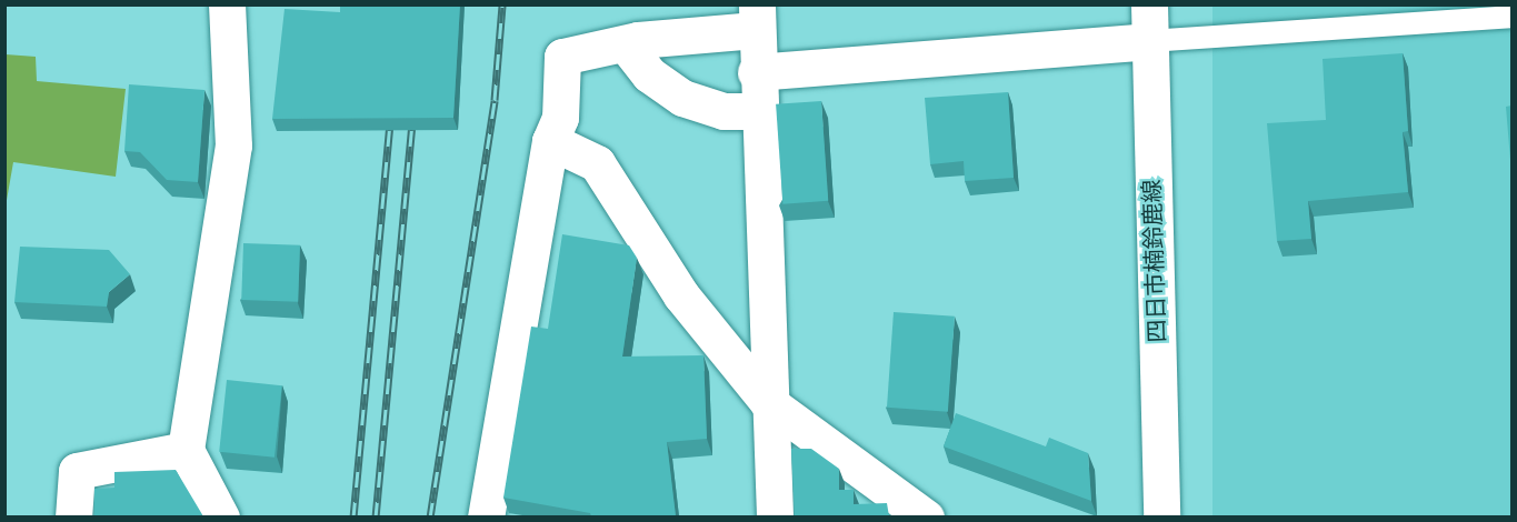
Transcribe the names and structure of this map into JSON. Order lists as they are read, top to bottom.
{
  "streets": {
    "street": ["四日市楠鈴鹿線"]
  }
}
